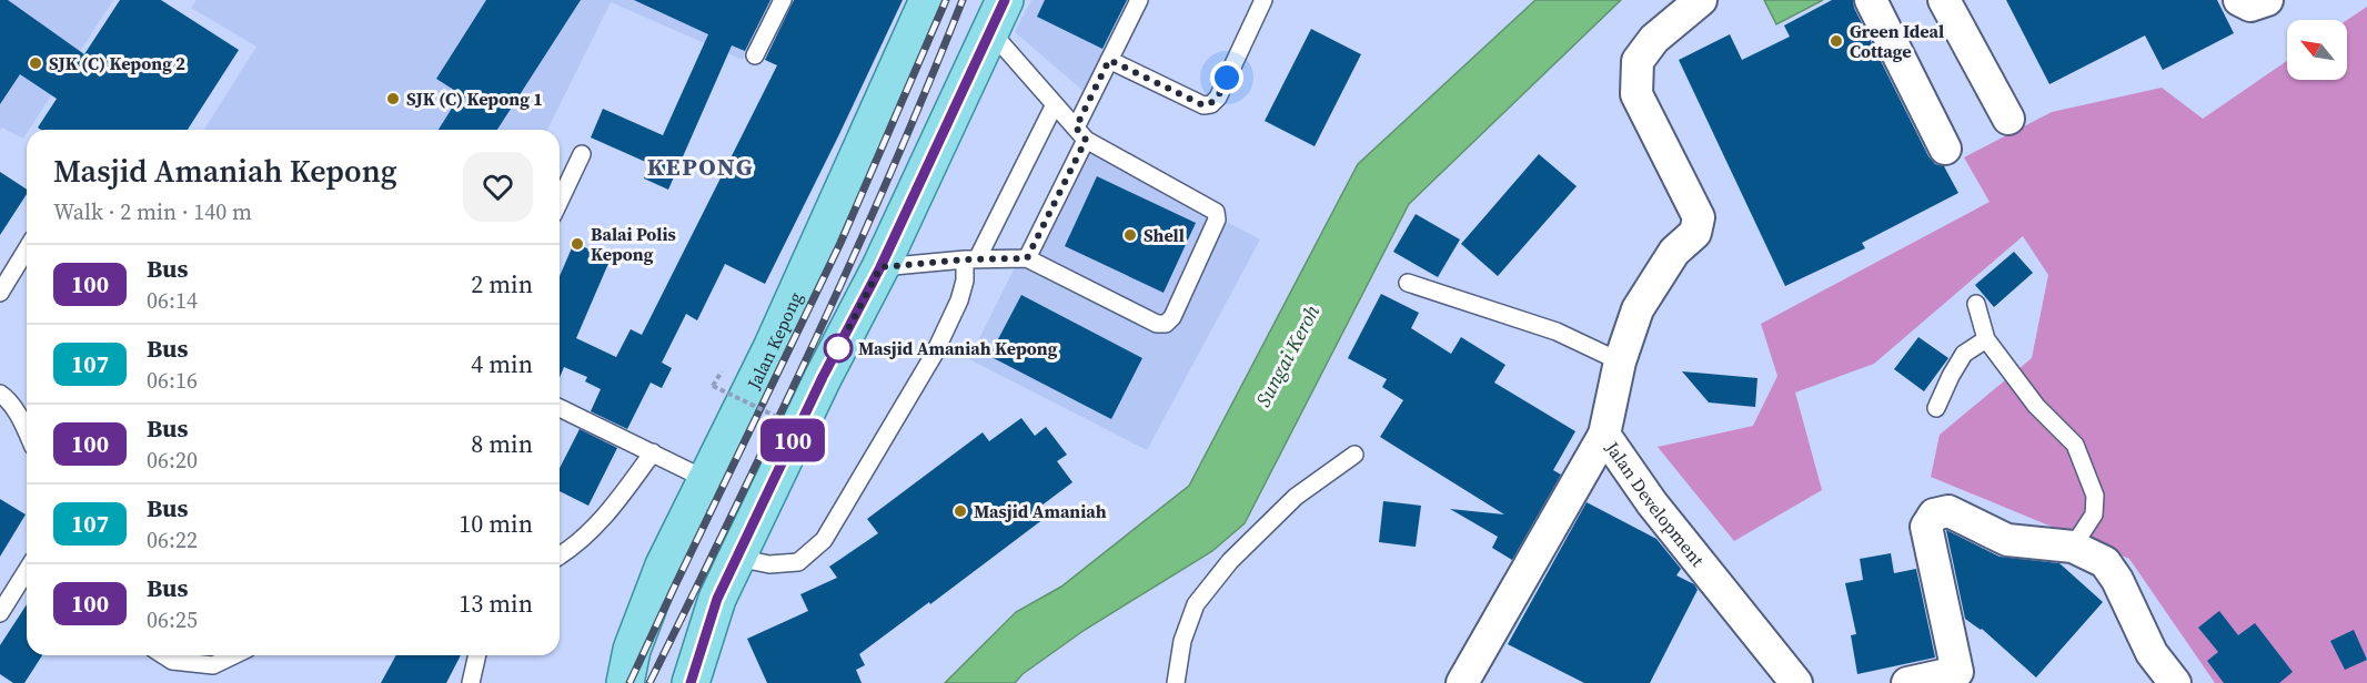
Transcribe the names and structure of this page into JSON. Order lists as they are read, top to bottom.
{
  "streets": {
    "main road": ["Jalan Kepong"],
    "street": ["Jalan Development"]
  },
  "districts": ["KEPONG"],
  "water": ["Sungai Keroh"],
  "places": [
    "Green Ideal Cottage",
    "SJK (C) Kepong 2",
    "SJK (C) Kepong 1",
    "Shell",
    "Balai Polis Kepong",
    "Masjid Amaniah Kepong",
    "Masjid Amaniah"
  ],
  "lines": ["bus line 100"],
  "north": "top left",
  "page": {
    "on_map": "100",
    "heading": ["Masjid Amaniah Kepong", "Walk · 2 min · 140 m"],
    "list": [
      {
        "mark": "100",
        "name": "Bus",
        "note": "06:14",
        "value": "2 min"
      },
      {
        "mark": "107",
        "name": "Bus",
        "note": "06:16",
        "value": "4 min"
      },
      {
        "mark": "100",
        "name": "Bus",
        "note": "06:20",
        "value": "8 min"
      },
      {
        "mark": "107",
        "name": "Bus",
        "note": "06:22",
        "value": "10 min"
      },
      {
        "mark": "100",
        "name": "Bus",
        "note": "06:25",
        "value": "13 min"
      }
    ]
  }
}
